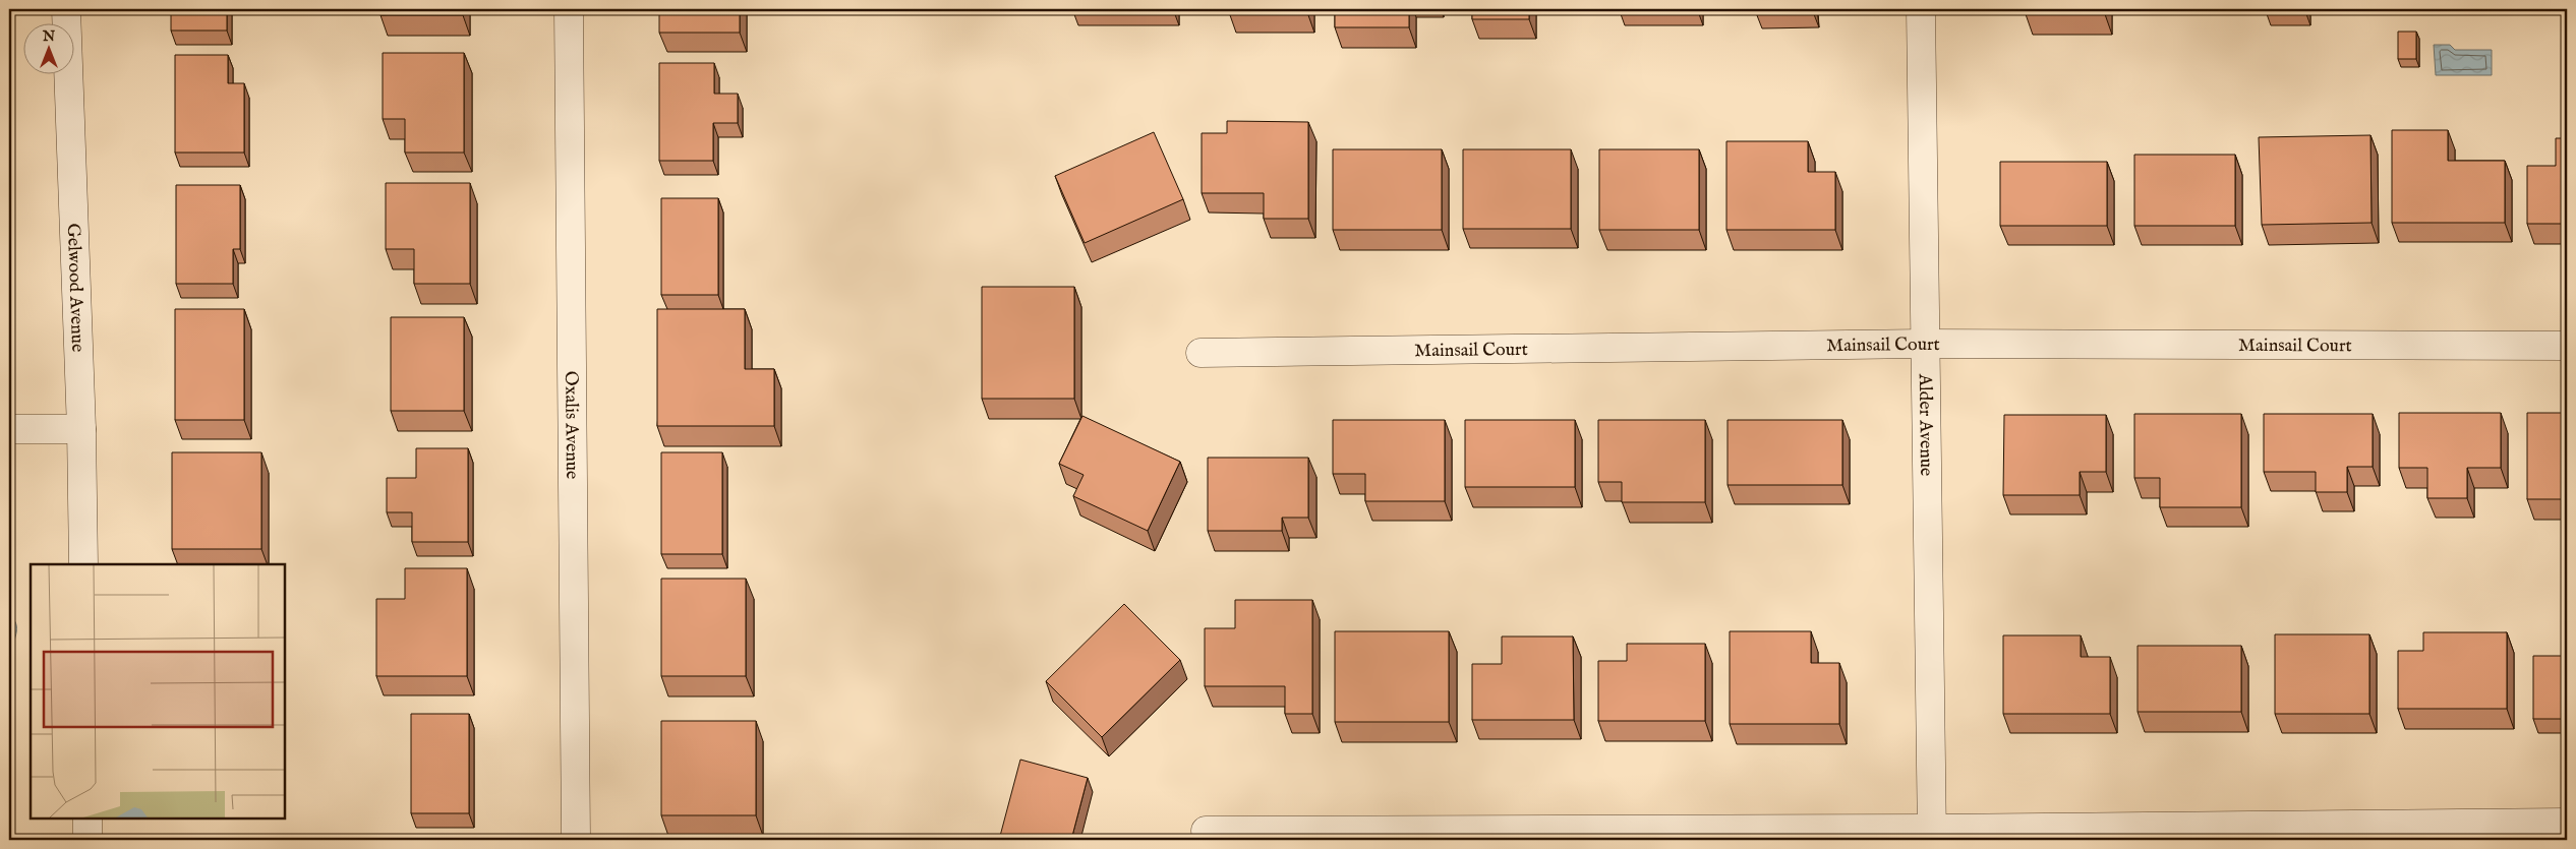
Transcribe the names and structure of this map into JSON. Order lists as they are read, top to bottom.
{
  "streets": {
    "street": [
      "Gelwood Avenue",
      "Mainsail Court",
      "Oxalis Avenue",
      "Alder Avenue"
    ]
  },
  "crossings": [
    ["Mainsail Court", "Alder Avenue"]
  ],
  "north": "top"
}
